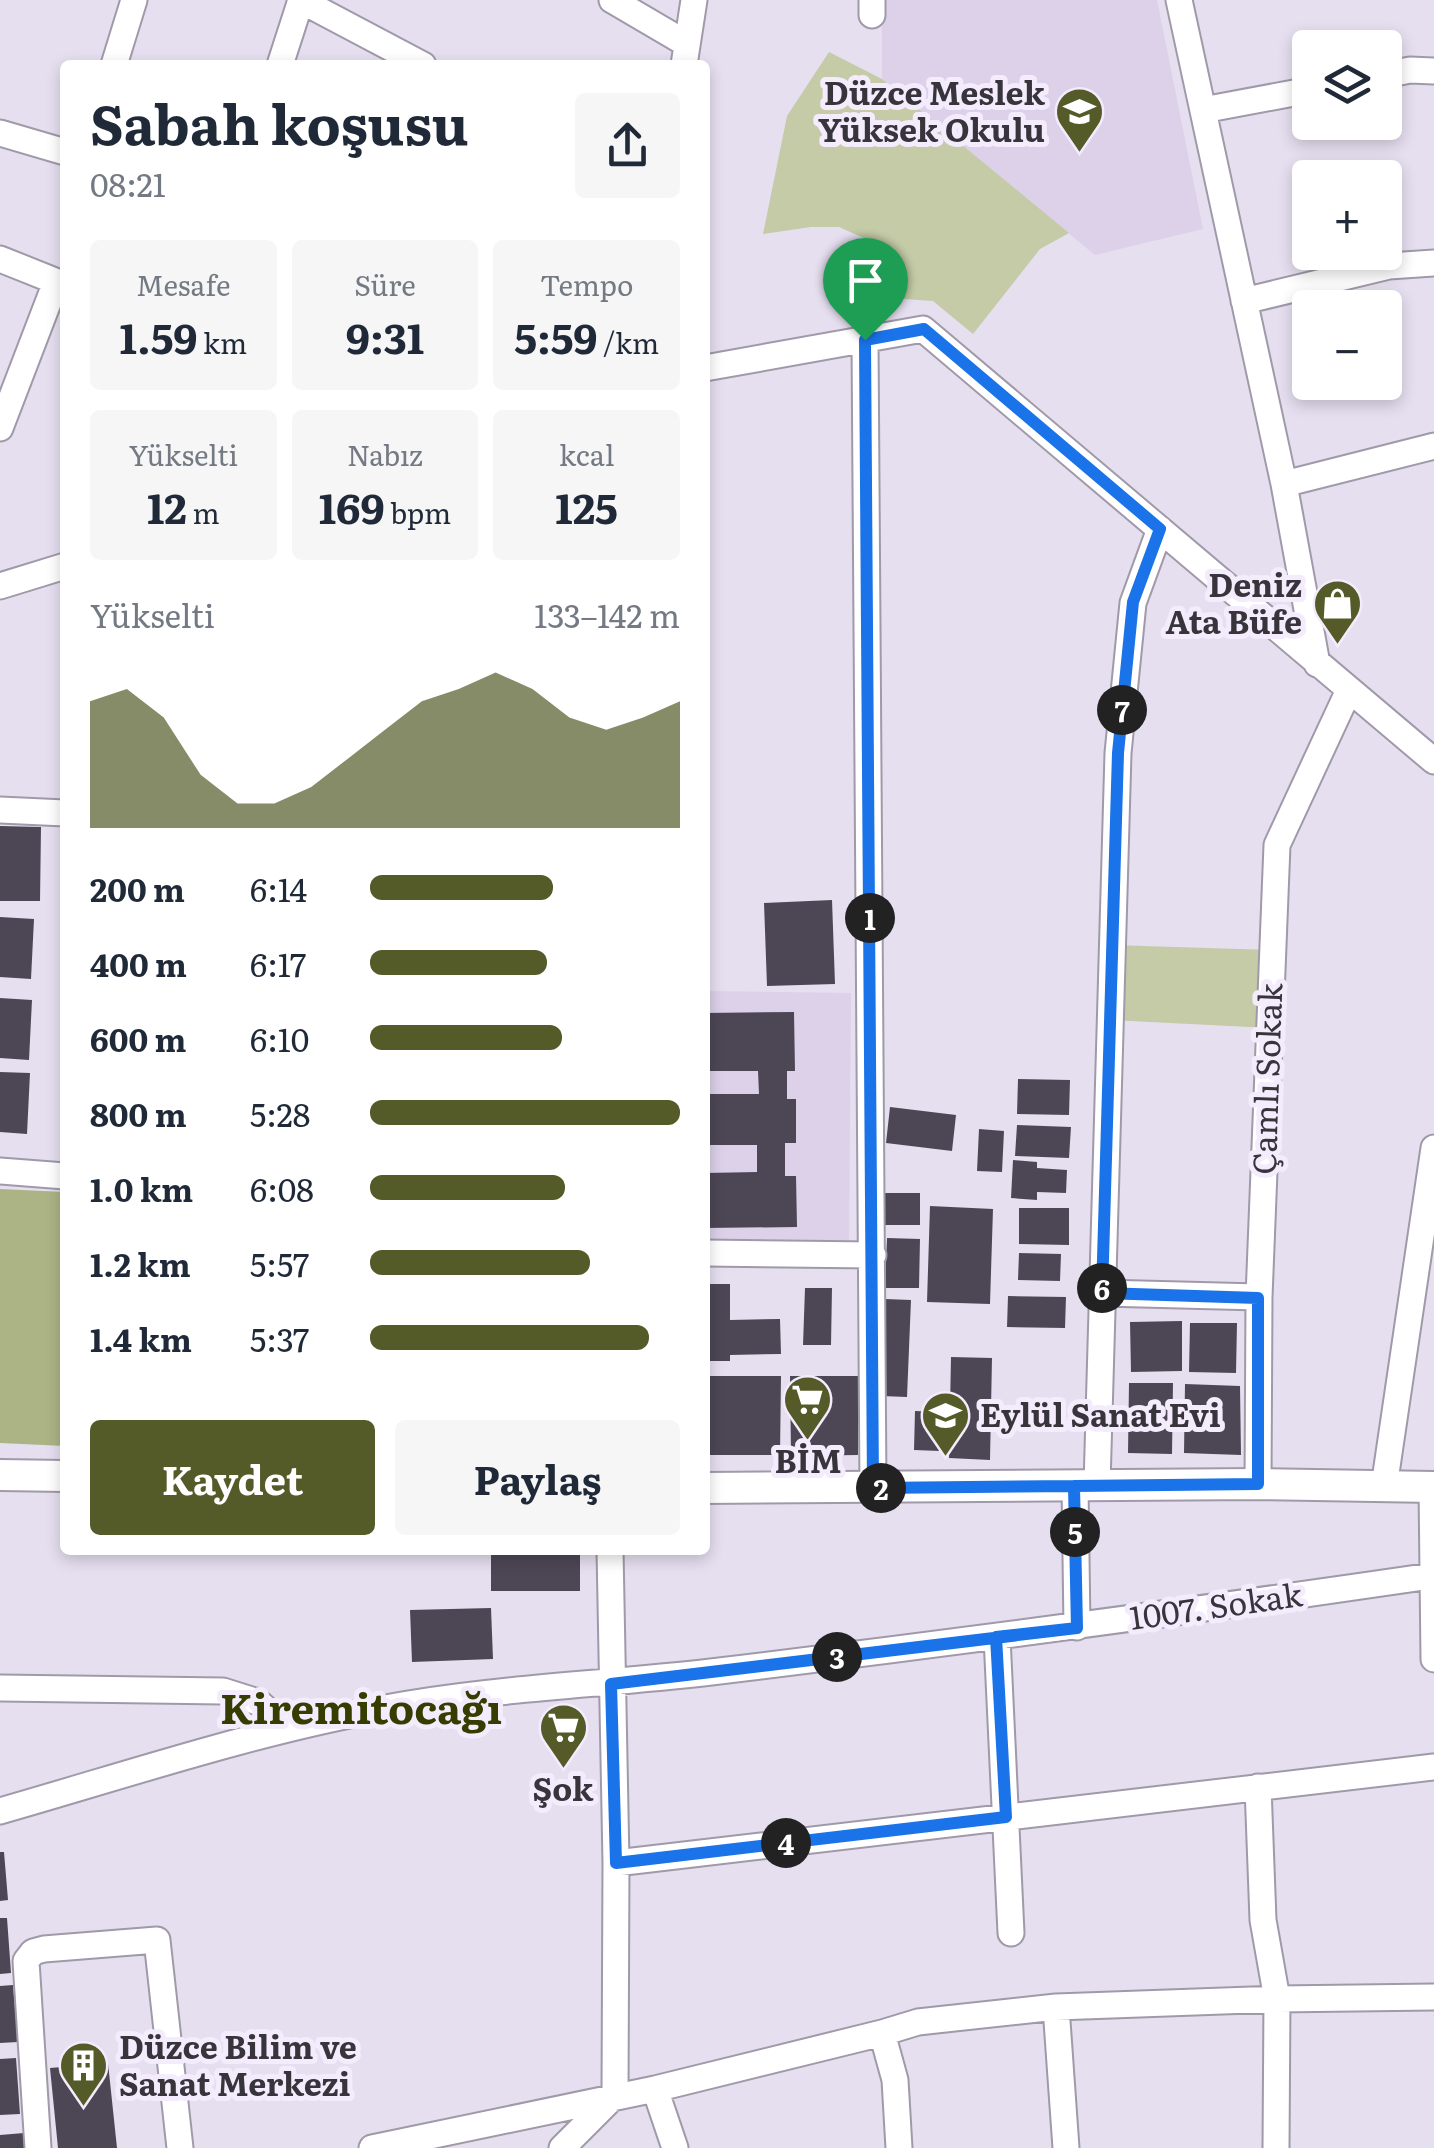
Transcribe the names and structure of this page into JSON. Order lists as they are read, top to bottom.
{
  "streets": {
    "street": ["Çamlı Sokak", "1007. Sokak"]
  },
  "districts": ["Kiremitocağı"],
  "places": {
    "school or university": ["Düzce Meslek Yüksek Okulu", "Eylül Sanat Evi"],
    "shop": ["Deniz Ata Büfe"],
    "supermarket": ["BİM", "Şok"],
    "building": ["Düzce Bilim ve Sanat Merkezi"]
  },
  "page": {
    "map_buttons": ["+", "−"],
    "heading": ["Sabah koşusu", "08:21"],
    "stats": [
      ["Mesafe", "1.59 km"],
      ["Süre", "9:31"],
      ["Tempo", "5:59 /km"],
      ["Yükselti", "12 m"],
      ["Nabız", "169 bpm"],
      ["kcal", "125"]
    ],
    "chart": ["Yükselti", "133–142 m"],
    "pins": [
      "7",
      "1",
      "6",
      "2",
      "5",
      "3",
      "4"
    ],
    "list": [
      {
        "name": "200 m",
        "note": "6:14"
      },
      {
        "name": "400 m",
        "note": "6:17"
      },
      {
        "name": "600 m",
        "note": "6:10"
      },
      {
        "name": "800 m",
        "note": "5:28"
      },
      {
        "name": "1.0 km",
        "note": "6:08"
      },
      {
        "name": "1.2 km",
        "note": "5:57"
      },
      {
        "name": "1.4 km",
        "note": "5:37"
      }
    ],
    "buttons": ["Kaydet", "Paylaş"]
  }
}
